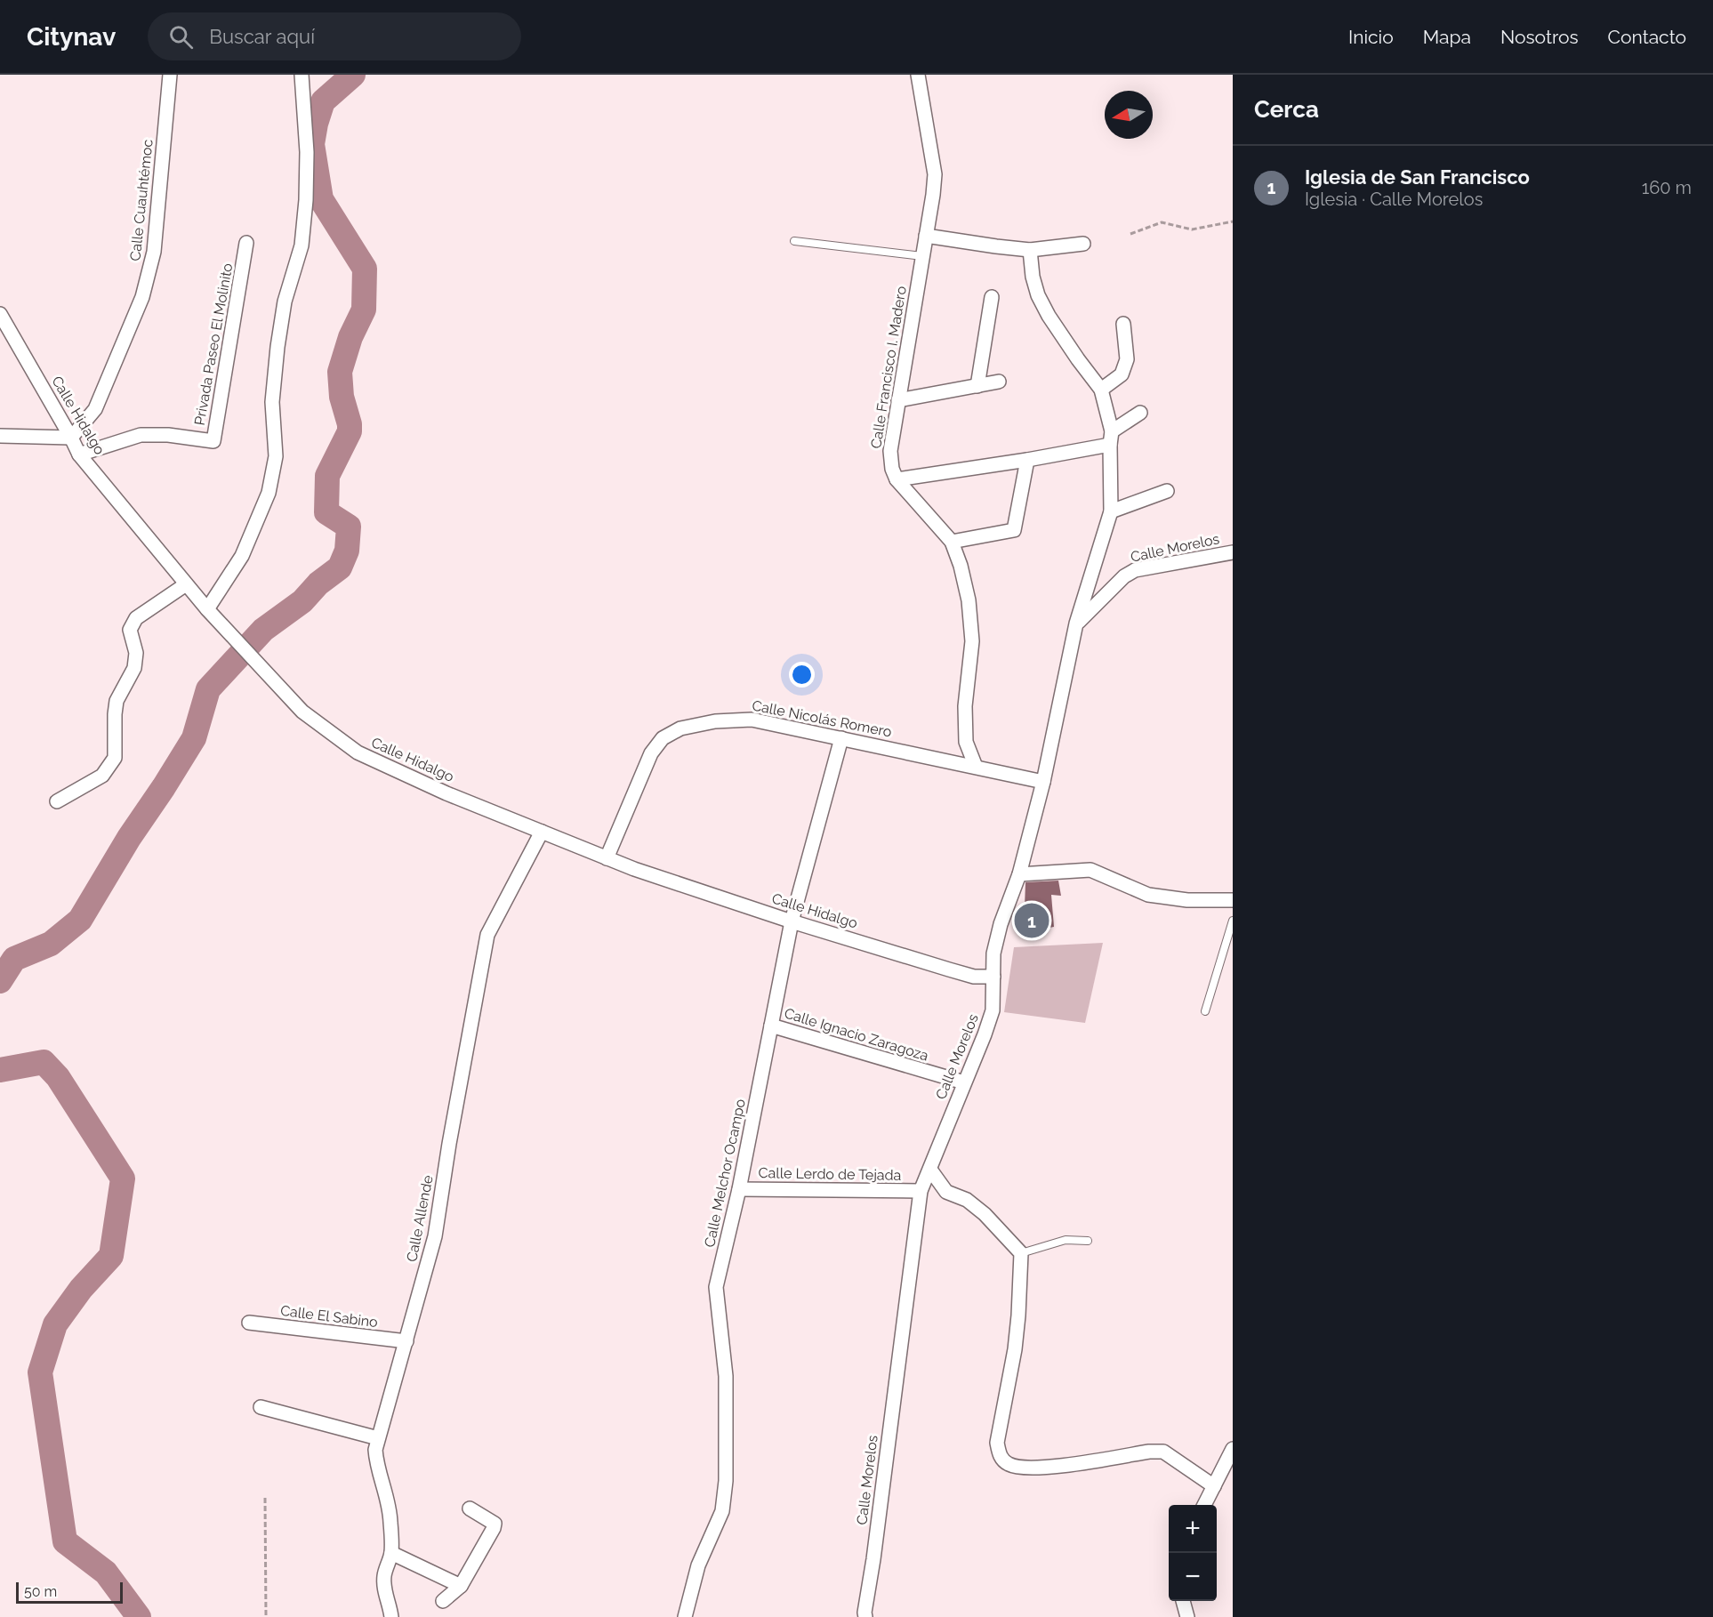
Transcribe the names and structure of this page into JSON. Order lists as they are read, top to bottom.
{
  "streets": {
    "street": [
      "Calle Cuauhtémoc",
      "Privada Paseo El Molinito",
      "Calle Francisco I. Madero",
      "Calle Hidalgo",
      "Calle Morelos",
      "Calle Nicolás Romero",
      "Calle Ignacio Zaragoza",
      "Calle Melchor Ocampo",
      "Calle Lerdo de Tejada",
      "Calle Allende",
      "Calle El Sabino"
    ]
  },
  "crossings": [
    ["Calle Cuauhtémoc", "Calle Hidalgo"],
    ["Privada Paseo El Molinito", "Calle Hidalgo"],
    ["Calle Francisco I. Madero", "Calle Nicolás Romero"],
    ["Calle Hidalgo", "Calle Morelos"],
    ["Calle Hidalgo", "Calle Nicolás Romero"],
    ["Calle Hidalgo", "Calle Melchor Ocampo"],
    ["Calle Hidalgo", "Calle Allende"],
    ["Calle Morelos", "Calle Nicolás Romero"],
    ["Calle Morelos", "Calle Ignacio Zaragoza"],
    ["Calle Morelos", "Calle Lerdo de Tejada"],
    ["Calle Nicolás Romero", "Calle Melchor Ocampo"],
    ["Calle Ignacio Zaragoza", "Calle Melchor Ocampo"],
    ["Calle Melchor Ocampo", "Calle Lerdo de Tejada"],
    ["Calle Allende", "Calle El Sabino"]
  ],
  "scale_bar": "50 m",
  "north": "left",
  "page": {
    "header": "Citynav",
    "search": "Buscar aquí",
    "nav": [
      "Inicio",
      "Mapa",
      "Nosotros",
      "Contacto"
    ],
    "heading": "Cerca",
    "list": [
      {
        "mark": "1",
        "name": "Iglesia de San Francisco",
        "note": "Iglesia · Calle Morelos",
        "value": "160 m"
      }
    ],
    "pins": "1",
    "map_buttons": ["+", "−"],
    "scale": "50 m"
  }
}
